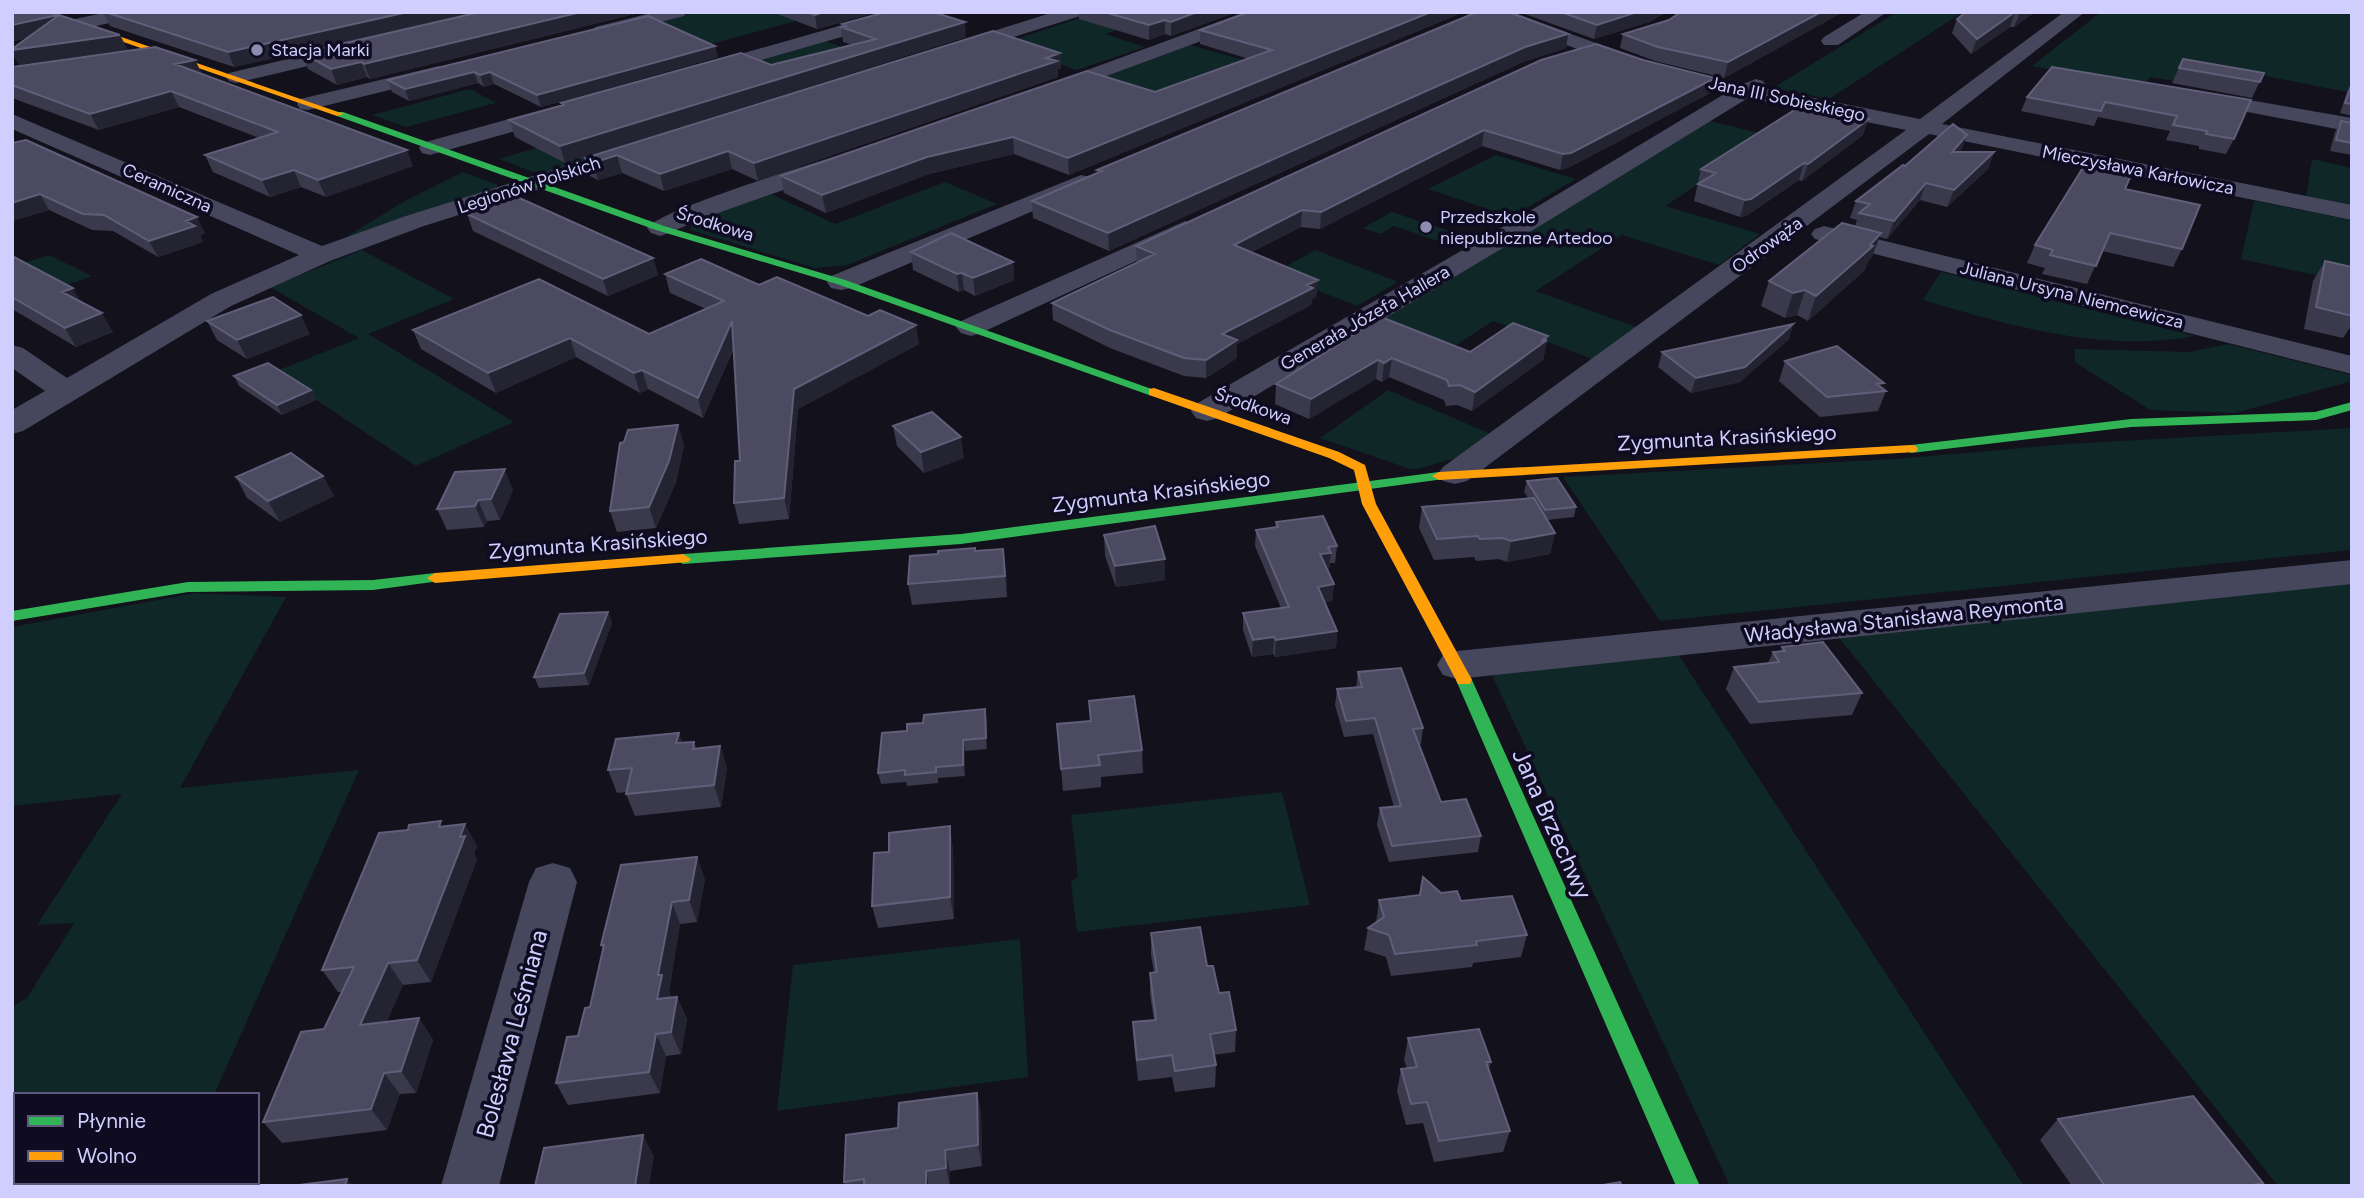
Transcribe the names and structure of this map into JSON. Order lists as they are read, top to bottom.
{
  "streets": {
    "street": [
      "Jana III Sobieskiego",
      "Mieczysława Karłowicza",
      "Legionów Polskich",
      "Ceramiczna",
      "Środkowa",
      "Odrowąża",
      "Juliana Ursyna Niemcewicza",
      "Generała Józefa Hallera",
      "Zygmunta Krasińskiego",
      "Władysława Stanisława Reymonta",
      "Jana Brzechwy",
      "Bolesława Leśmiana"
    ]
  },
  "crossings": [
    ["Jana III Sobieskiego", "Mieczysława Karłowicza"],
    ["Jana III Sobieskiego", "Odrowąża"],
    ["Jana III Sobieskiego", "Generała Józefa Hallera"],
    ["Mieczysława Karłowicza", "Odrowąża"],
    ["Legionów Polskich", "Ceramiczna"],
    ["Legionów Polskich", "Środkowa"],
    ["Środkowa", "Generała Józefa Hallera"],
    ["Środkowa", "Zygmunta Krasińskiego"],
    ["Środkowa", "Jana Brzechwy"],
    ["Odrowąża", "Juliana Ursyna Niemcewicza"],
    ["Odrowąża", "Zygmunta Krasińskiego"],
    ["Zygmunta Krasińskiego", "Jana Brzechwy"],
    ["Władysława Stanisława Reymonta", "Jana Brzechwy"]
  ],
  "places": ["Stacja Marki", "Przedszkole niepubliczne Artedoo"],
  "legend": ["Płynnie", "Wolno"]
}
